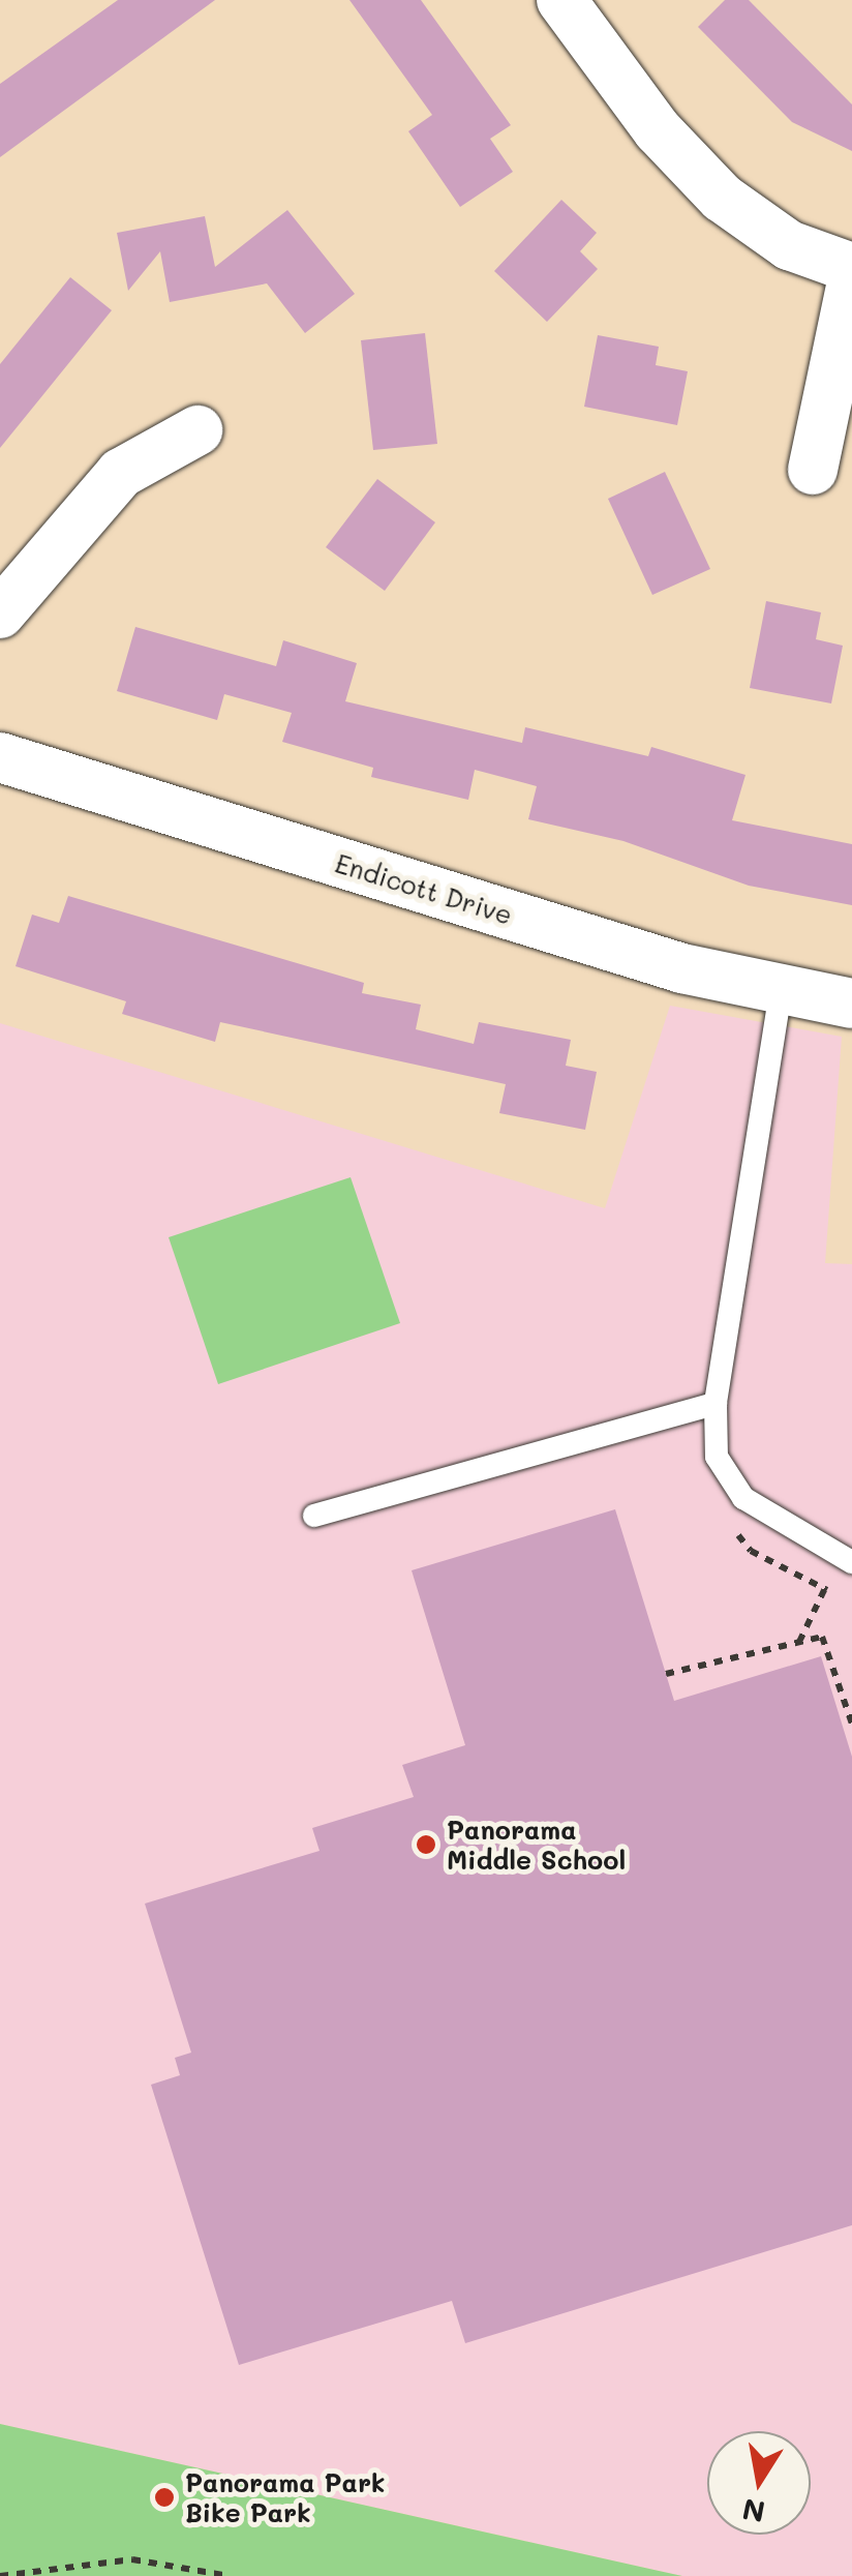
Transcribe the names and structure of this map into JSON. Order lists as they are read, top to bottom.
{
  "streets": {
    "street": ["Endicott Drive"]
  },
  "places": ["Panorama Middle School", "Panorama Park Bike Park"],
  "north": "bottom"
}
